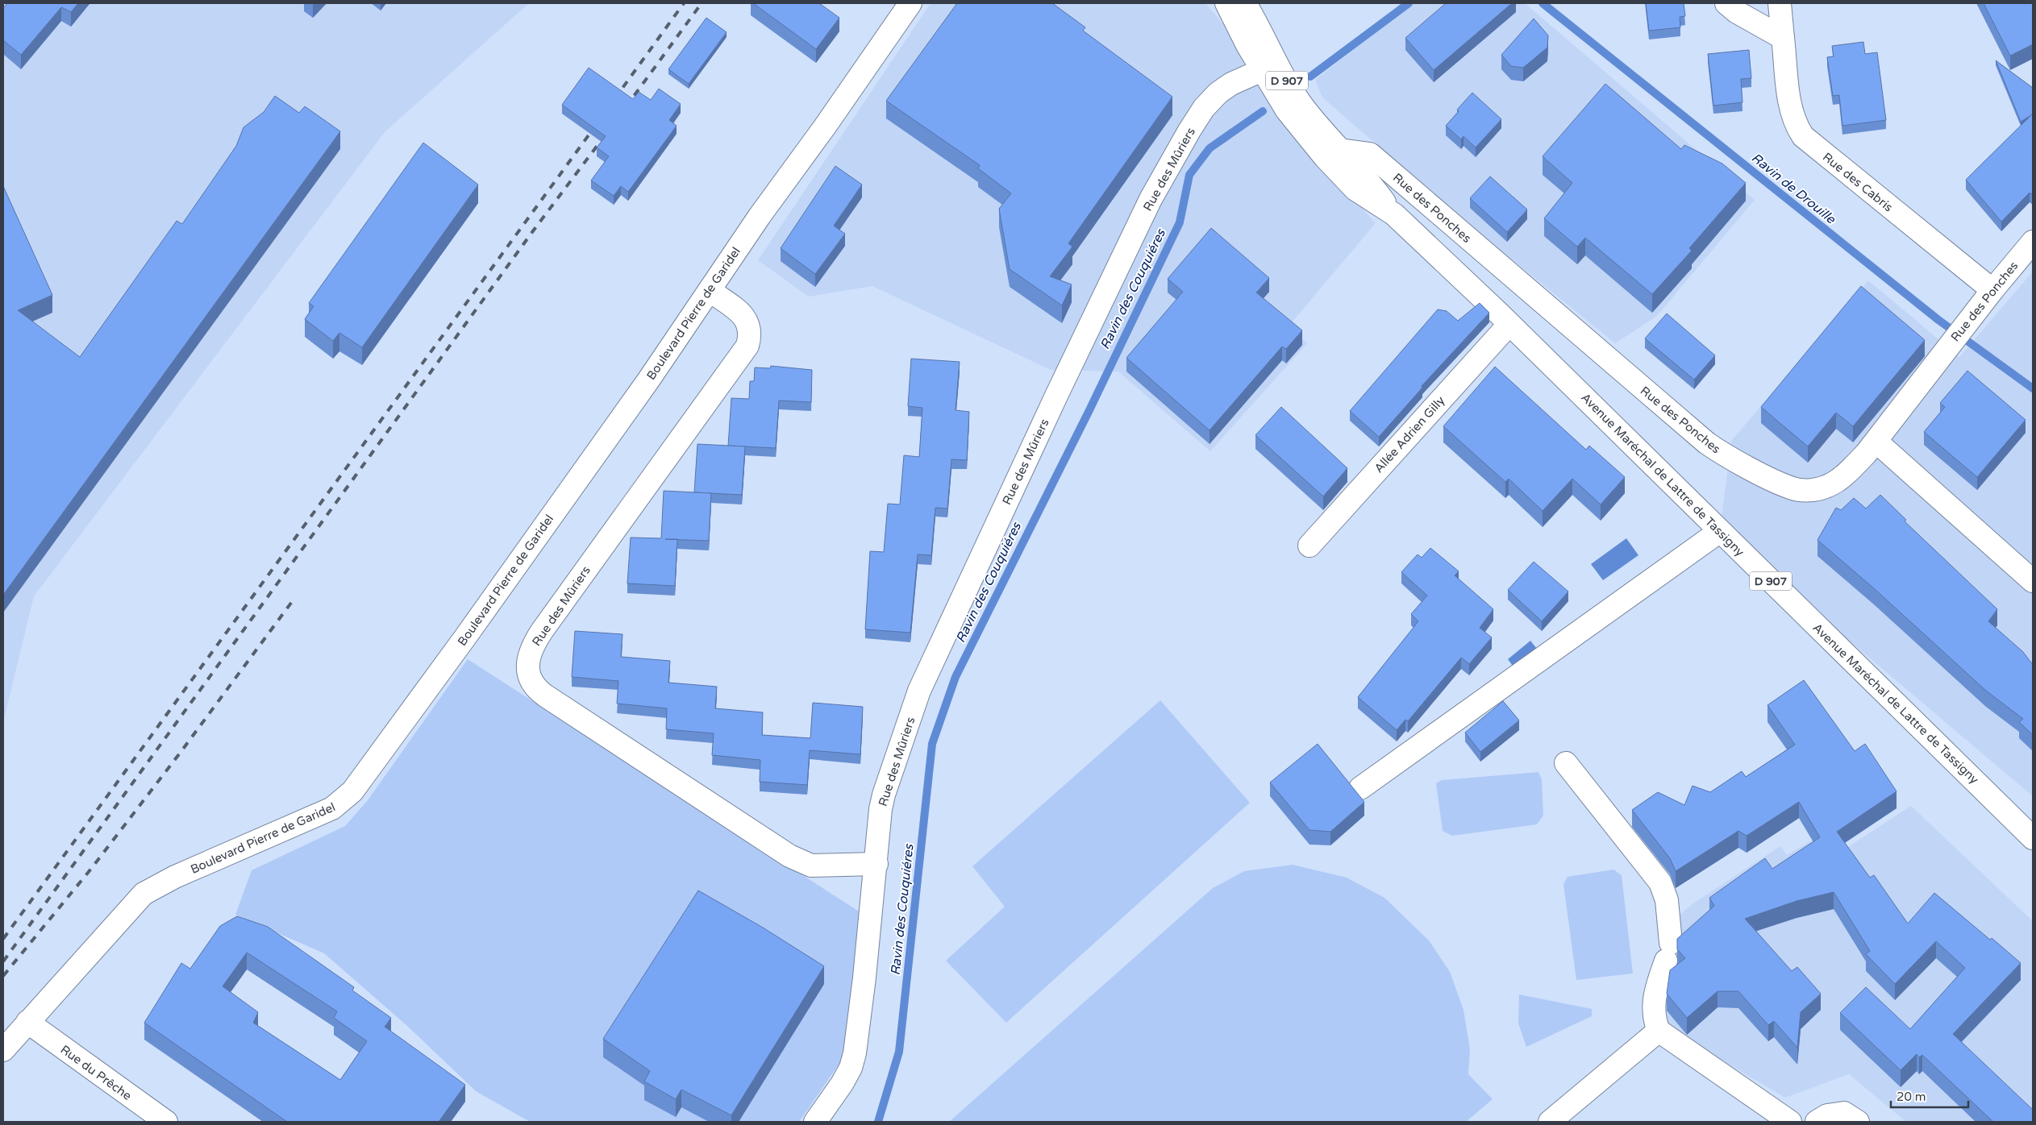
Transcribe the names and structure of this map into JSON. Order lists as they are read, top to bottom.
{
  "streets": {
    "street": [
      "D 907",
      "Rue des Mûriers",
      "Rue des Cabris",
      "Rue des Ponches",
      "Boulevard Pierre de Garidel",
      "Allée Adrien Gilly",
      "Avenue Maréchal de Lattre de Tassigny",
      "Rue du Prêche"
    ]
  },
  "crossings": [
    ["Rue des Mûriers", "Boulevard Pierre de Garidel"],
    ["Rue des Mûriers", "Avenue Maréchal de Lattre de Tassigny"],
    ["Rue des Cabris", "Rue des Ponches"],
    ["Rue des Ponches", "Avenue Maréchal de Lattre de Tassigny"],
    ["Boulevard Pierre de Garidel", "Rue du Prêche"],
    ["Allée Adrien Gilly", "Avenue Maréchal de Lattre de Tassigny"]
  ],
  "water": ["Ravin de Drouille", "Ravin des Couquiéres"],
  "scale_bar": "20 m"
}
